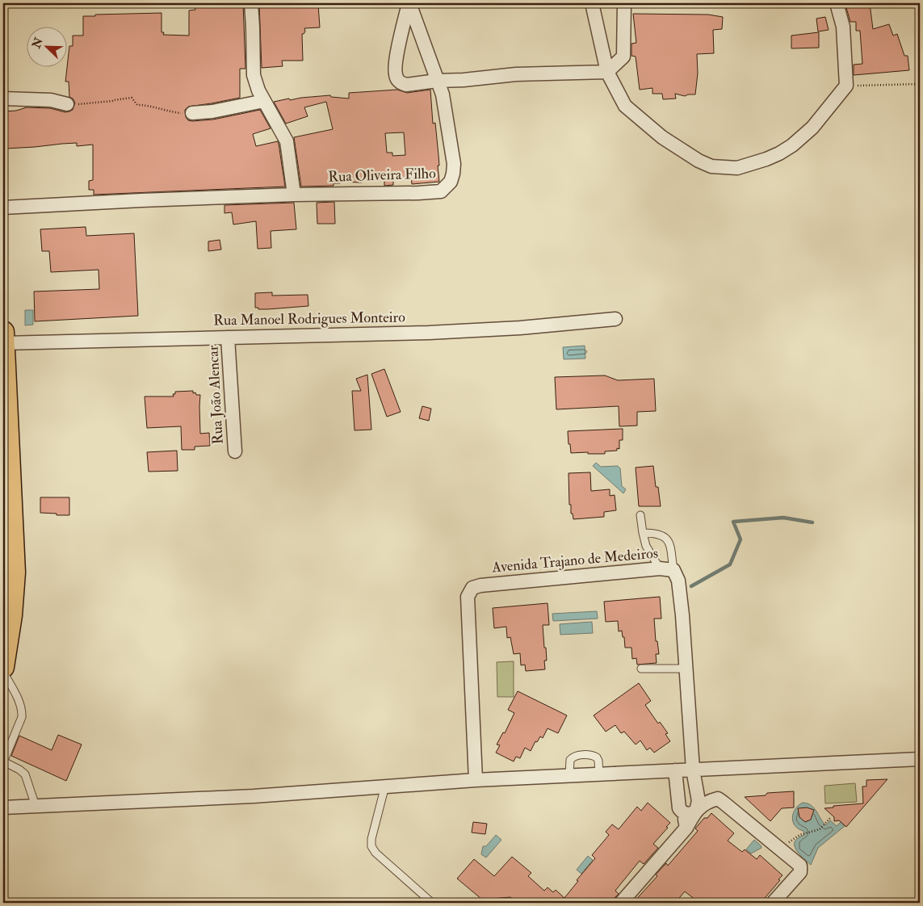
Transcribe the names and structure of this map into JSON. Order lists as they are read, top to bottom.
{
  "streets": {
    "street": [
      "Rua Oliveira Filho",
      "Rua Manoel Rodrigues Monteiro",
      "Rua João Alencar",
      "Avenida Trajano de Medeiros"
    ]
  },
  "crossings": [
    ["Rua Manoel Rodrigues Monteiro", "Rua João Alencar"]
  ],
  "north": "top left"
}
